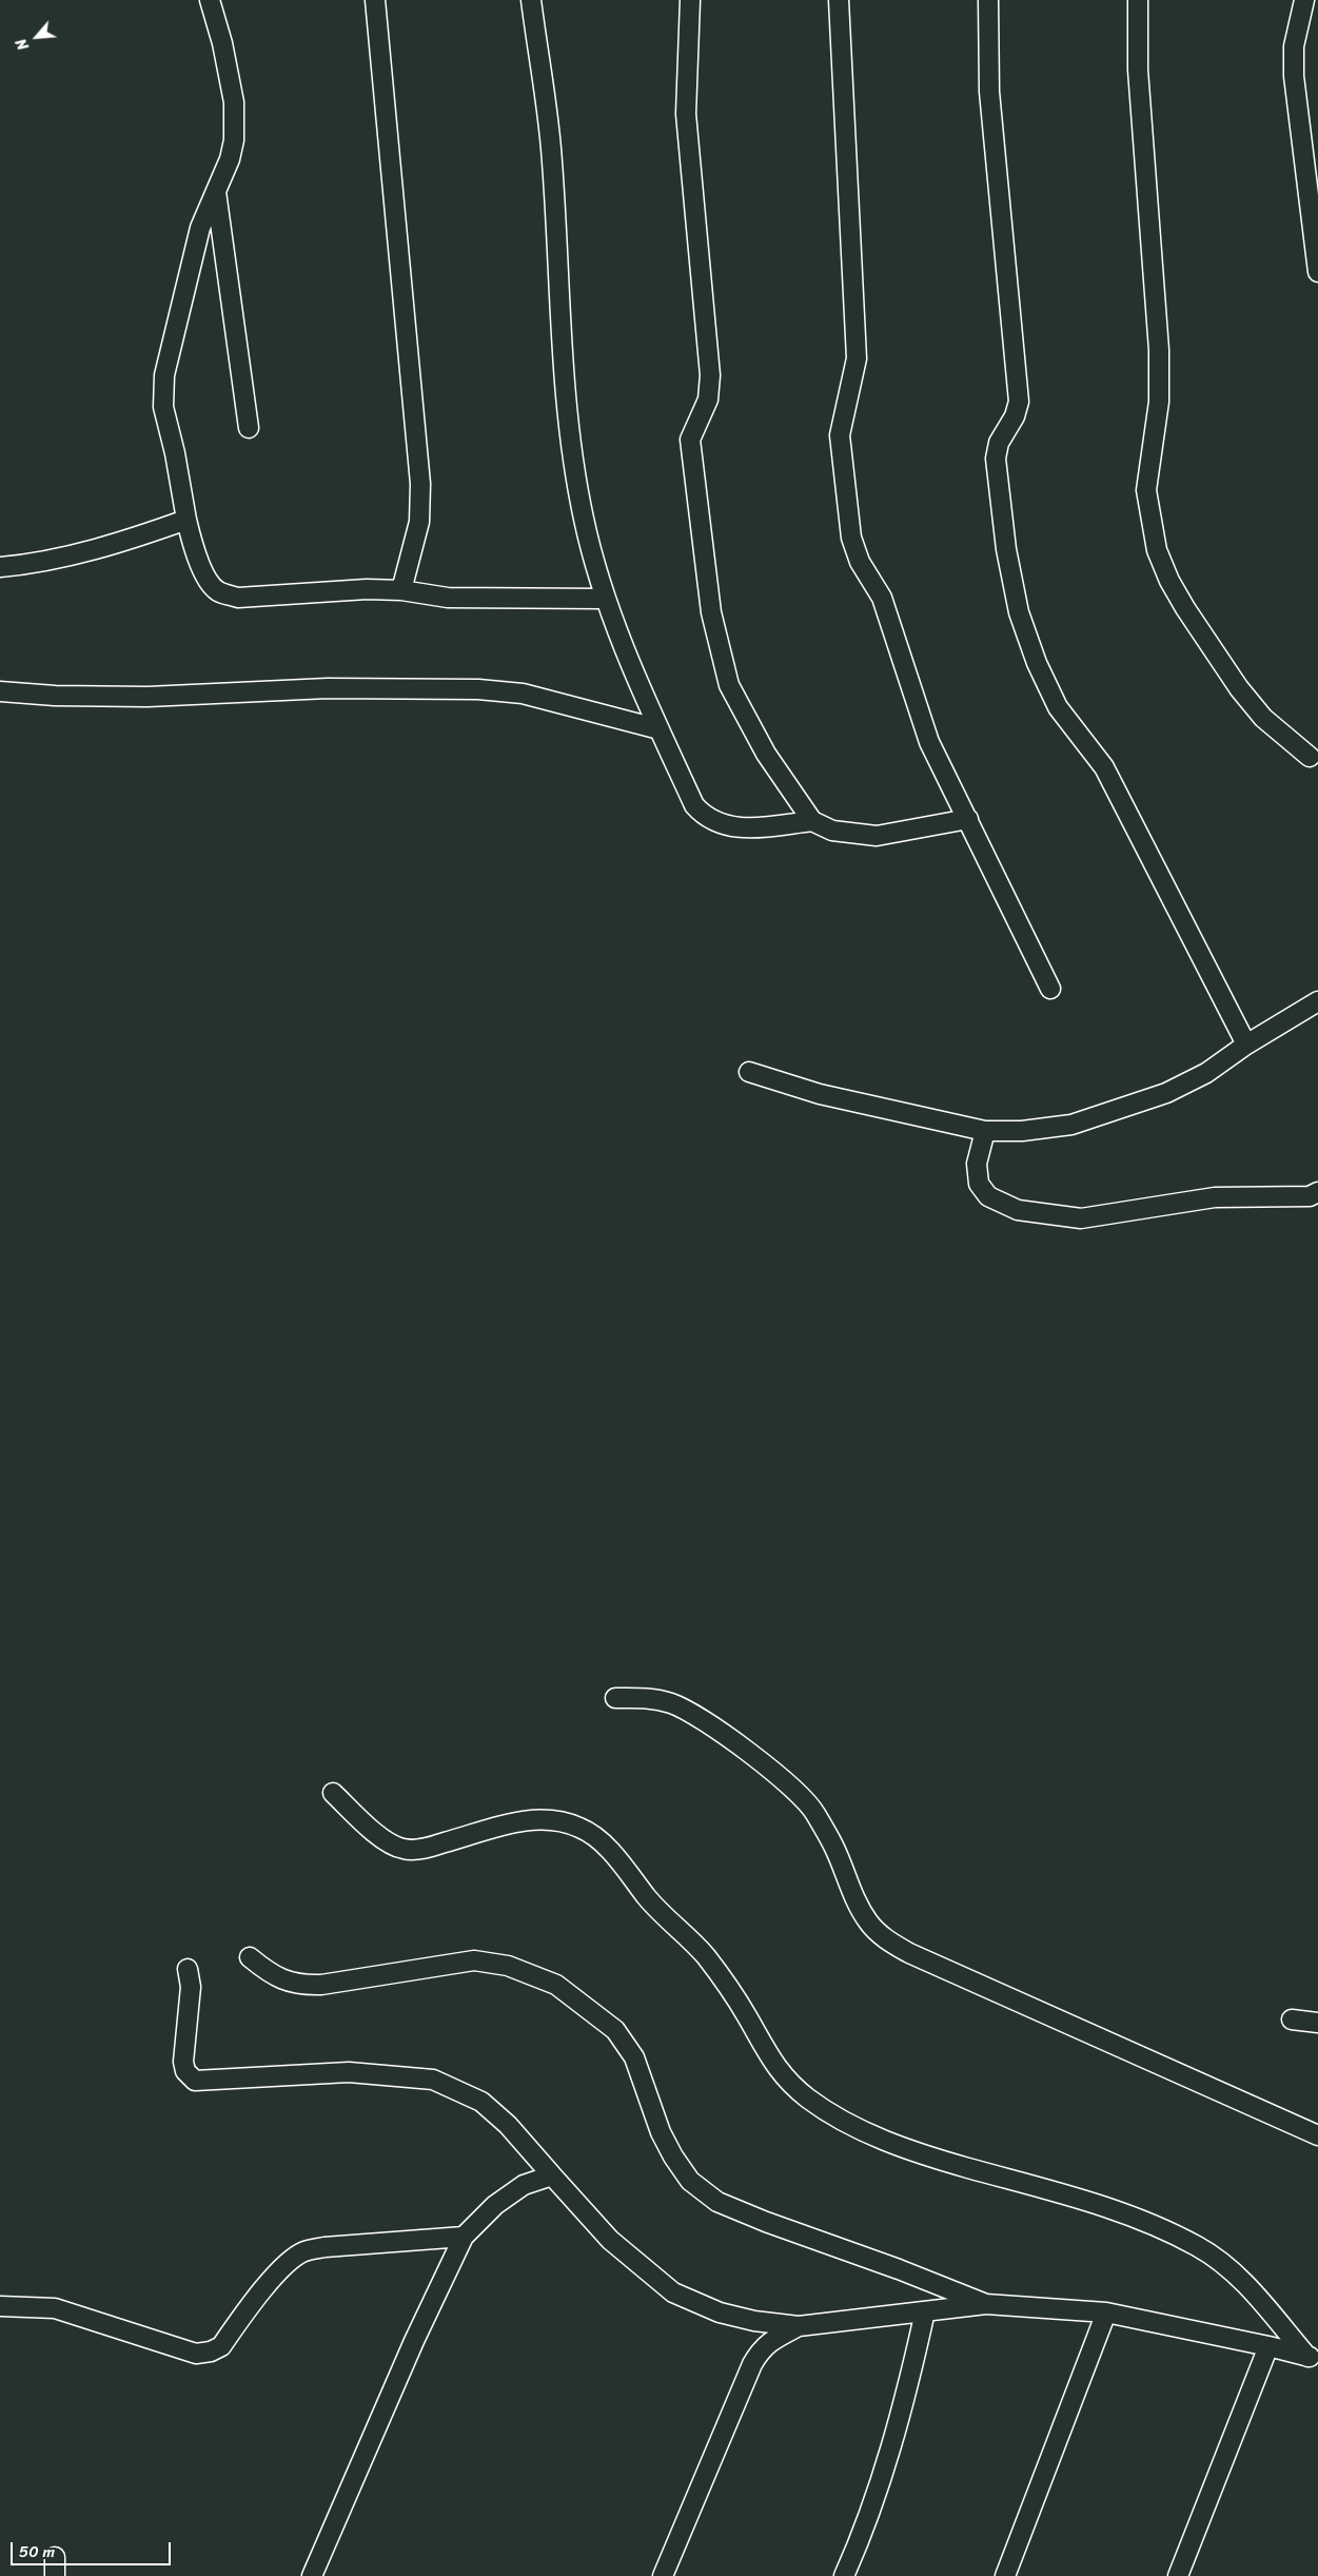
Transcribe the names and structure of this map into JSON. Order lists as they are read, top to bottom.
{
  "scale_bar": "50 m",
  "north": "bottom left"
}
